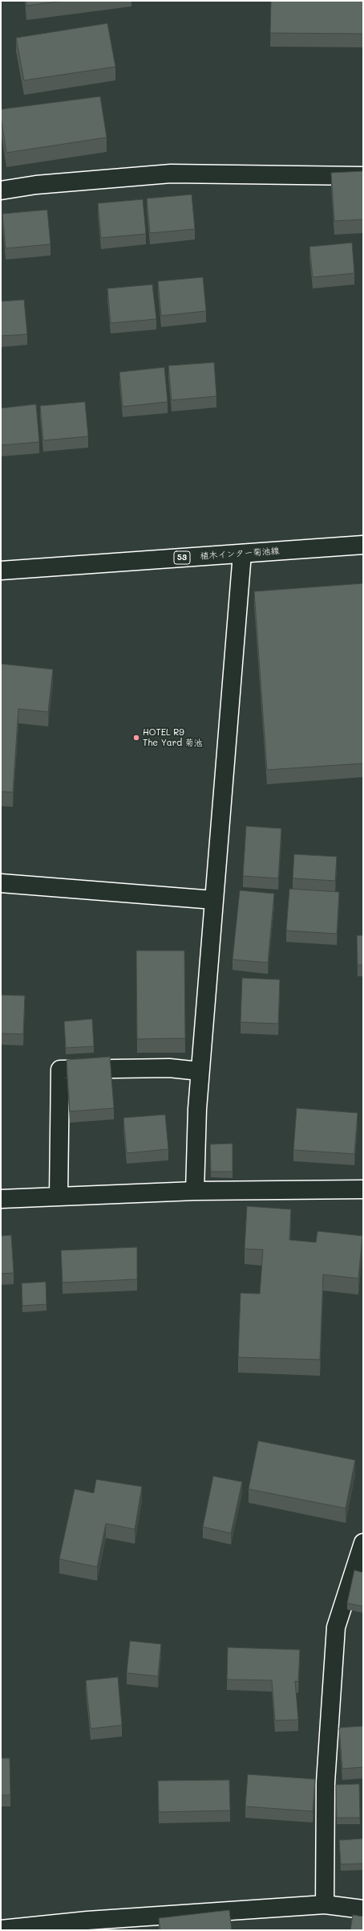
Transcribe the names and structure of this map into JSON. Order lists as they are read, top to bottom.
{
  "streets": {
    "street": ["植木インター菊池線", "53"]
  },
  "places": ["HOTEL R9 The Yard 菊池"]
}
